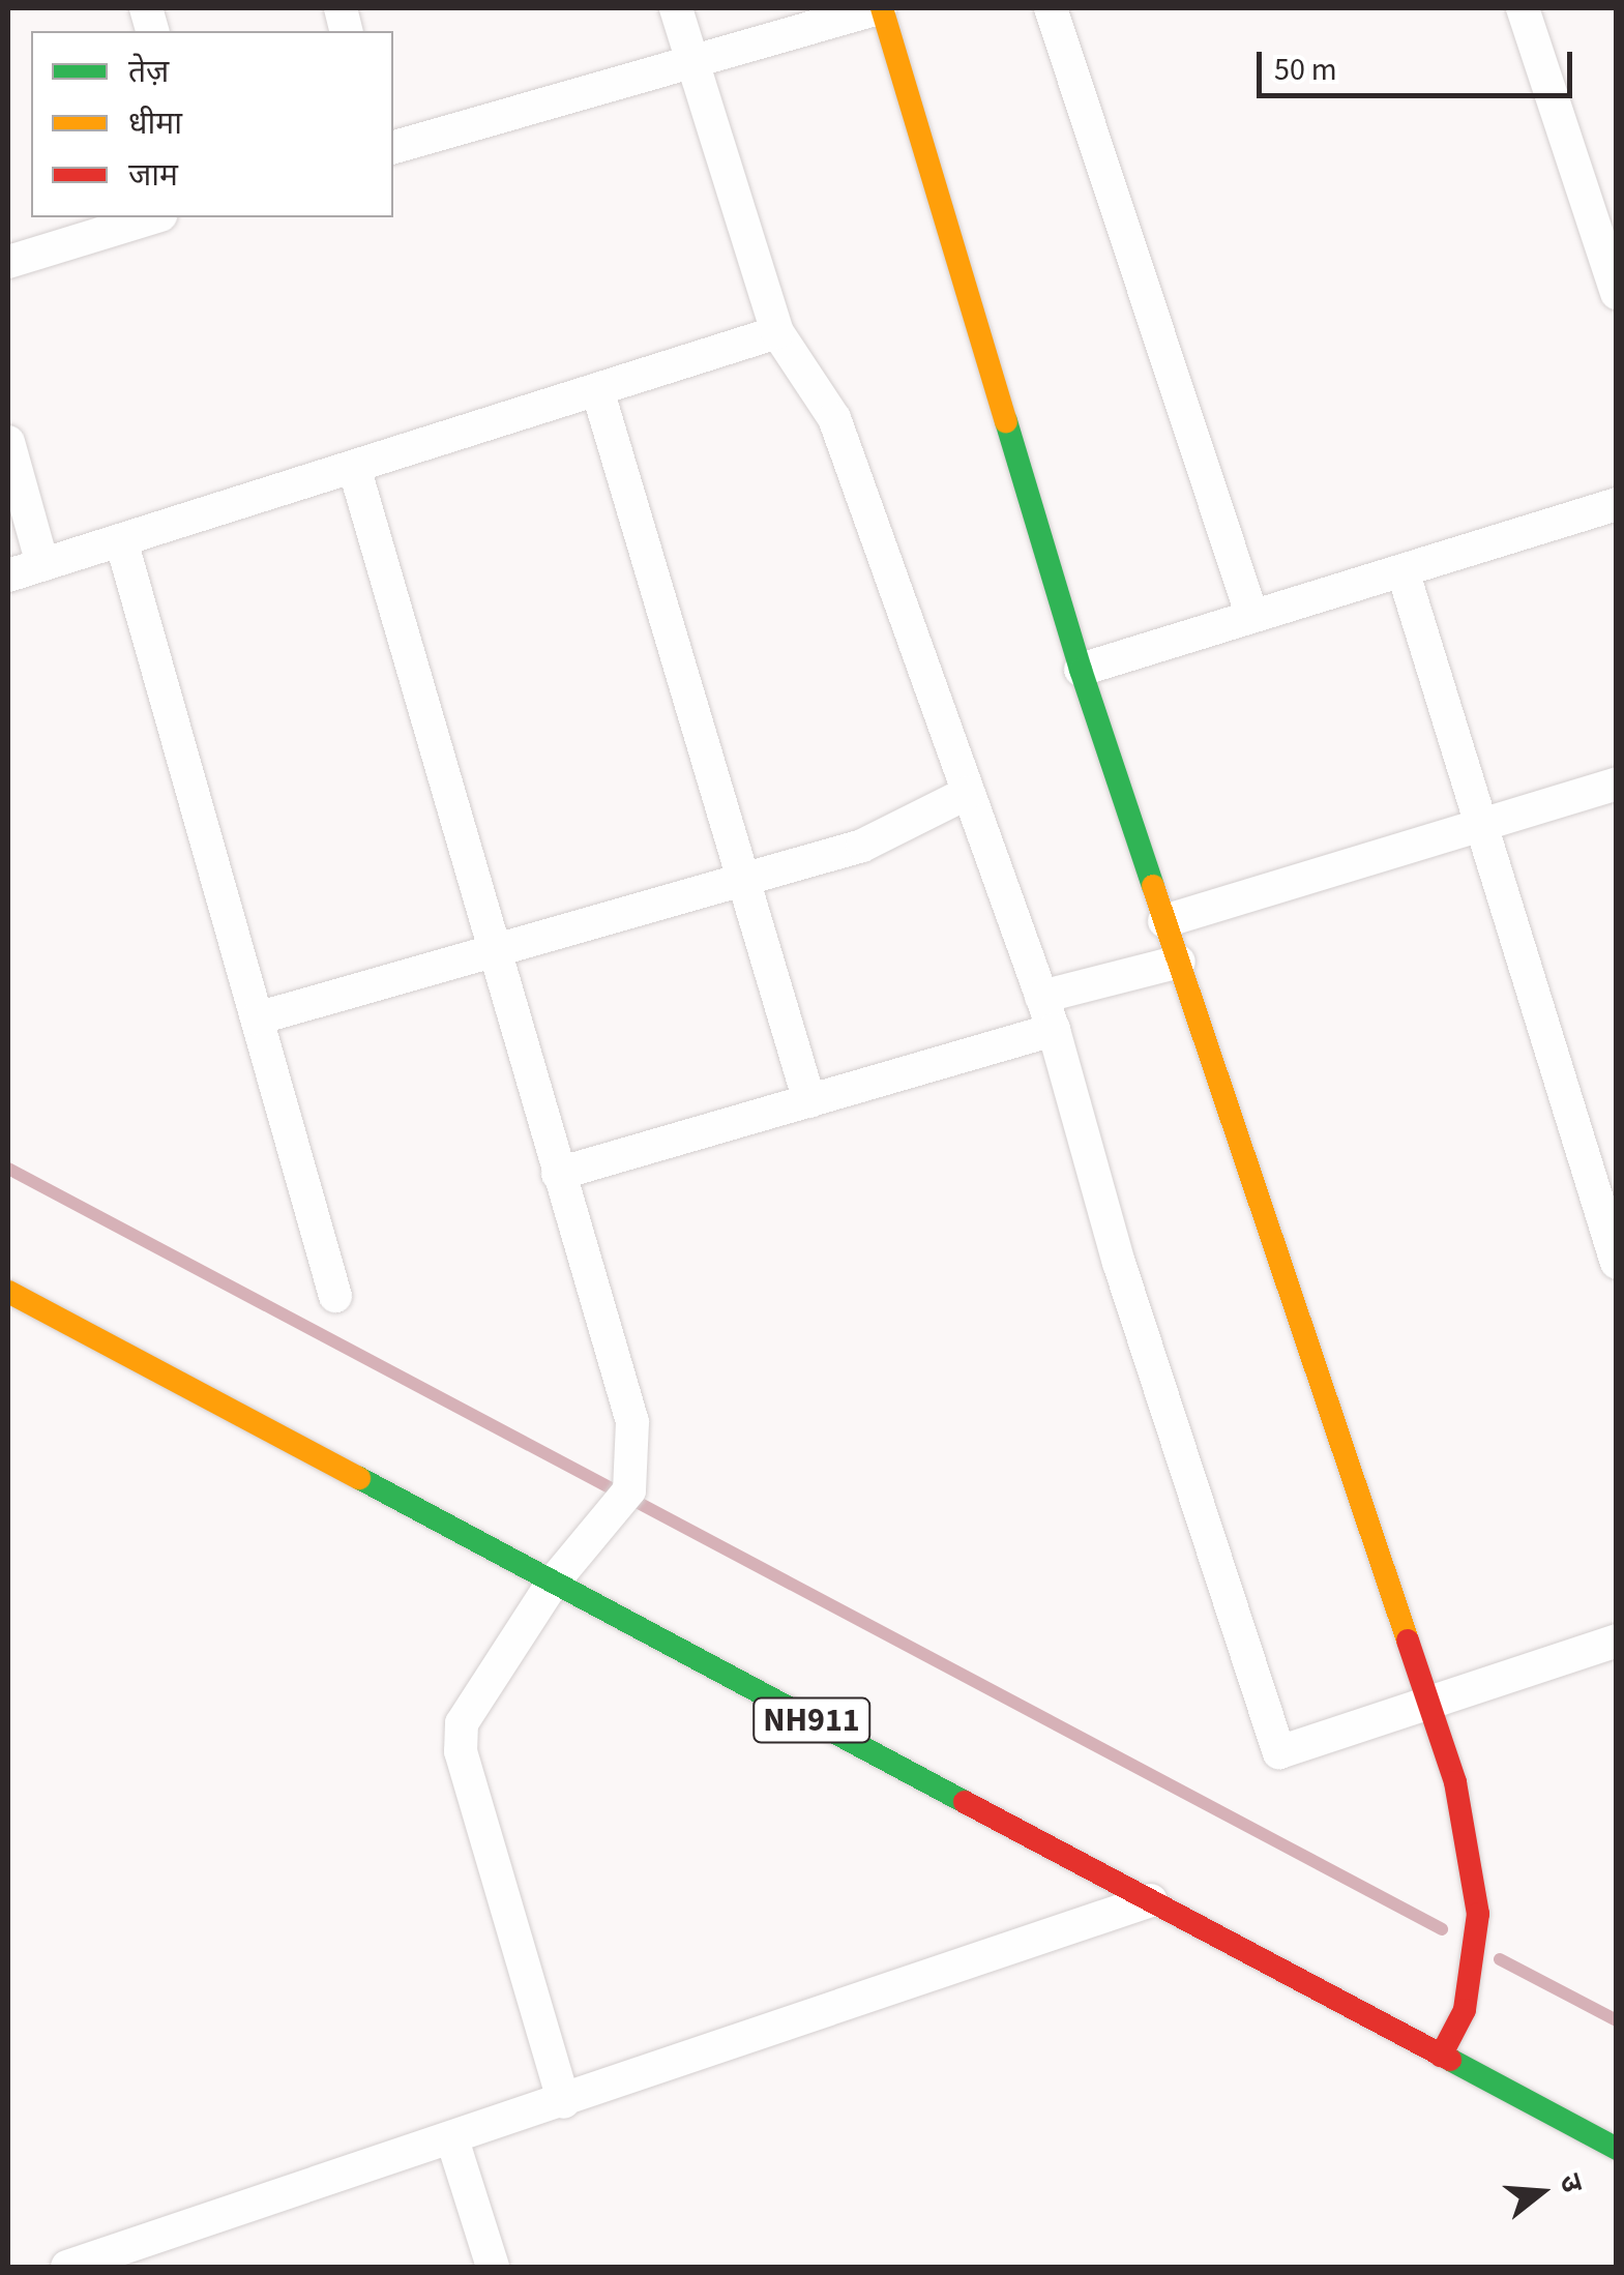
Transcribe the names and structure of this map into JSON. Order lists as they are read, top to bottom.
{
  "streets": {
    "main road": ["NH911"]
  },
  "legend": ["तेज़", "धीमा", "जाम"],
  "scale_bar": "50 m",
  "north": "right"
}
